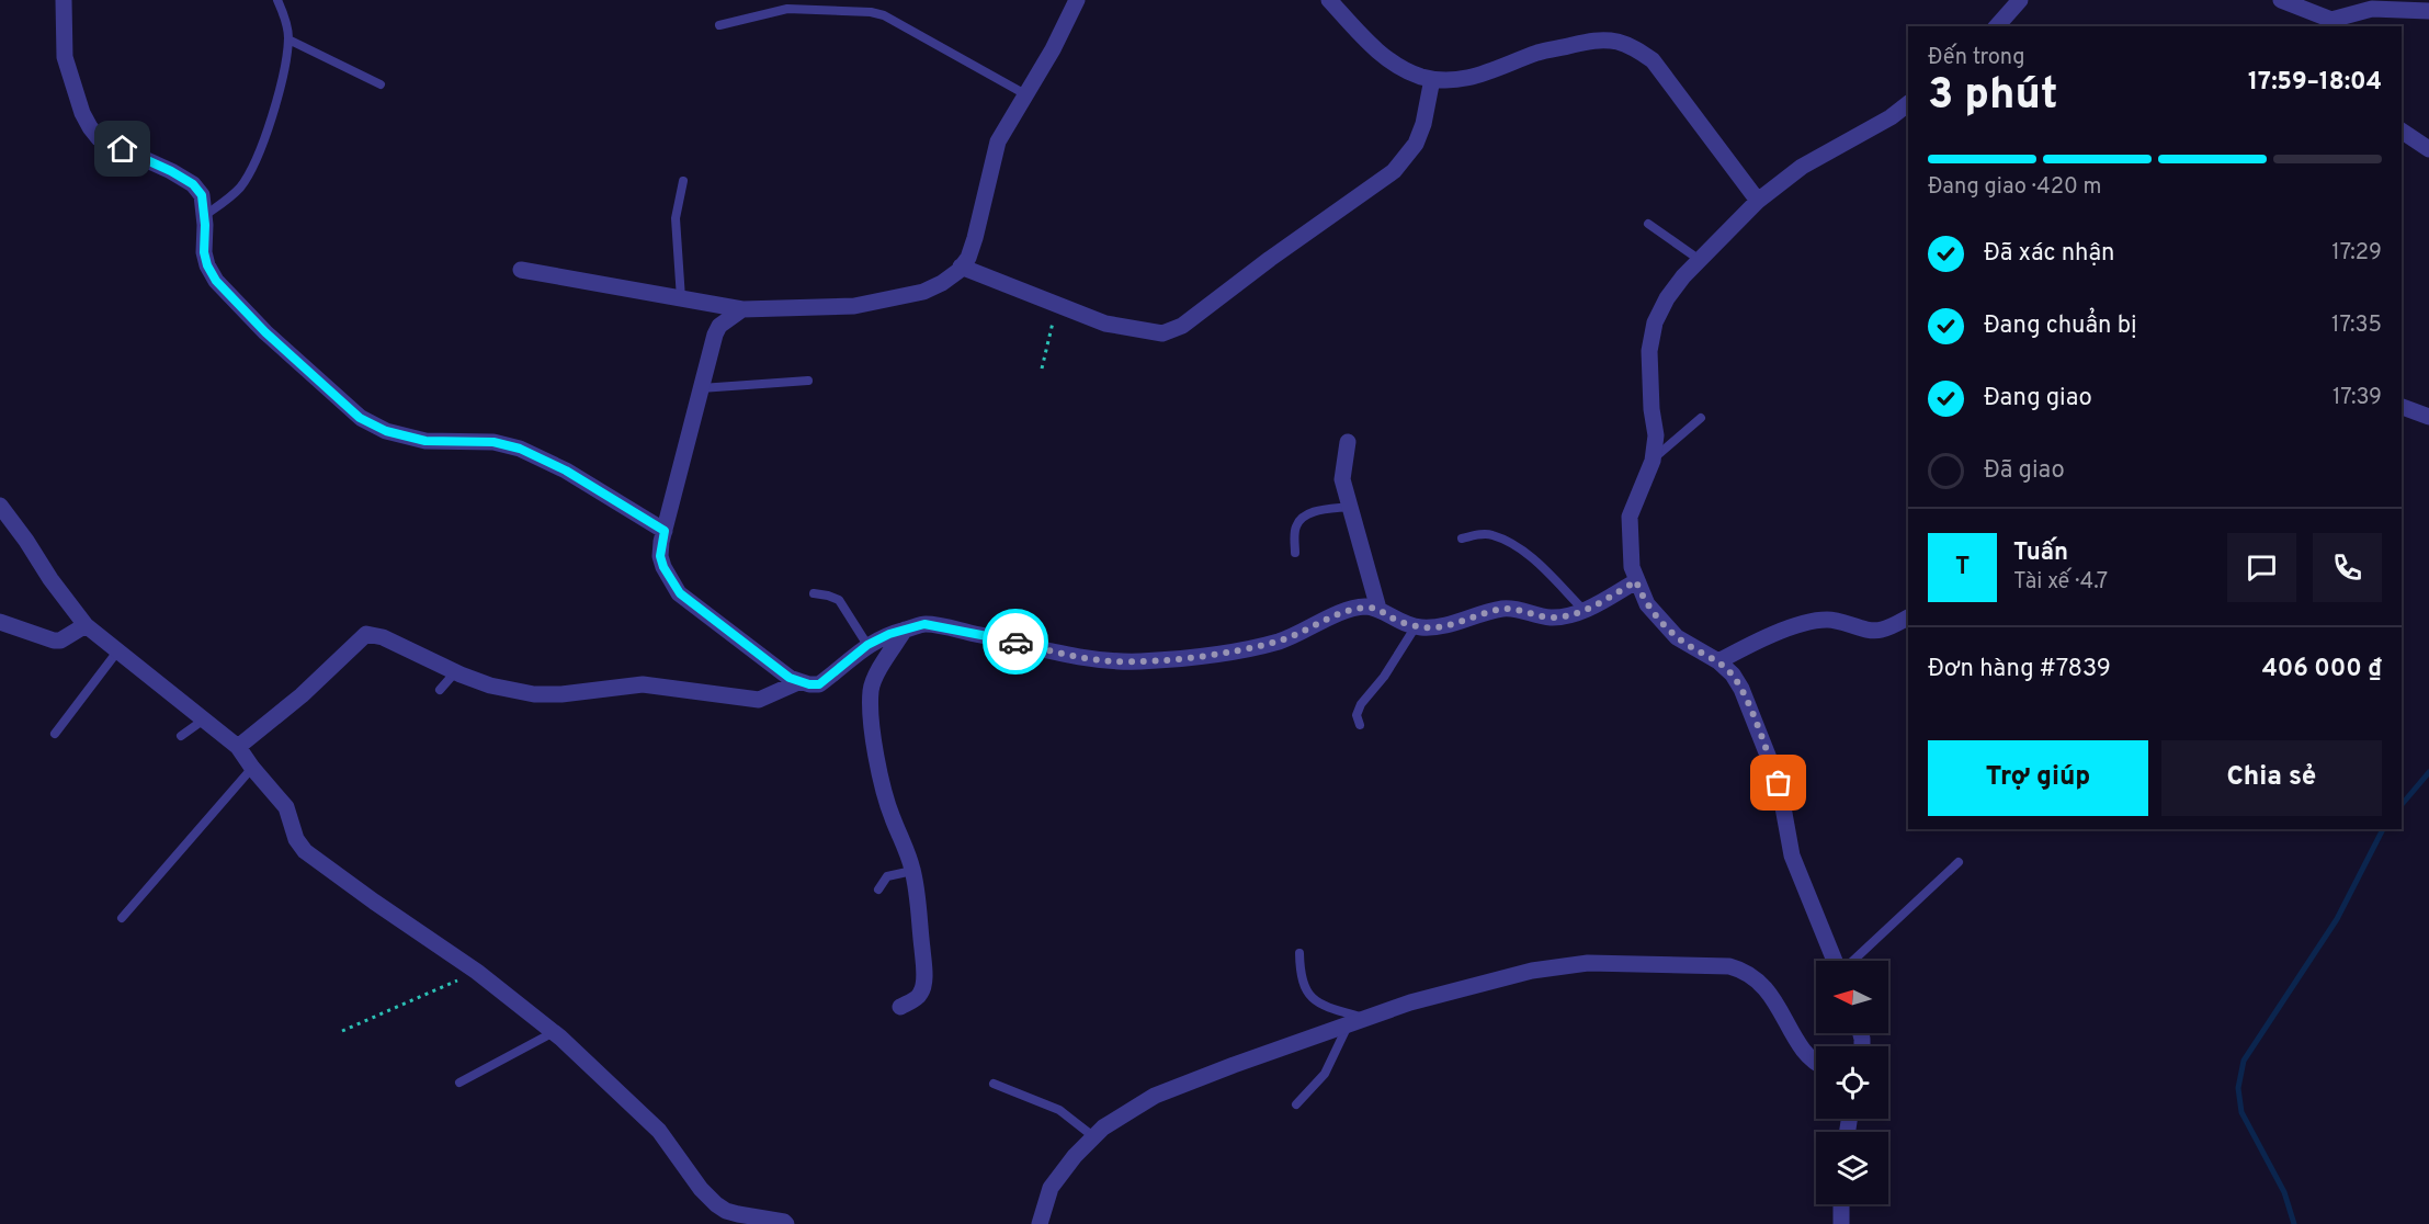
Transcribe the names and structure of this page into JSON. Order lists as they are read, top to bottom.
{
  "north": "left",
  "page": {
    "heading": ["3 phút", "Đến trong", "17:59–18:04"],
    "panel": [
      "Tuấn",
      "Tài xế · 4.7",
      "Đơn hàng #7839",
      "406 000 ₫"
    ],
    "bar": "Đang giao · 420 m",
    "list": [
      ["Đã xác nhận", "17:29"],
      ["Đang chuẩn bị", "17:35"],
      ["Đang giao", "17:39"],
      "Đã giao"
    ],
    "round": "T",
    "buttons": ["Trợ giúp", "Chia sẻ"]
  }
}
